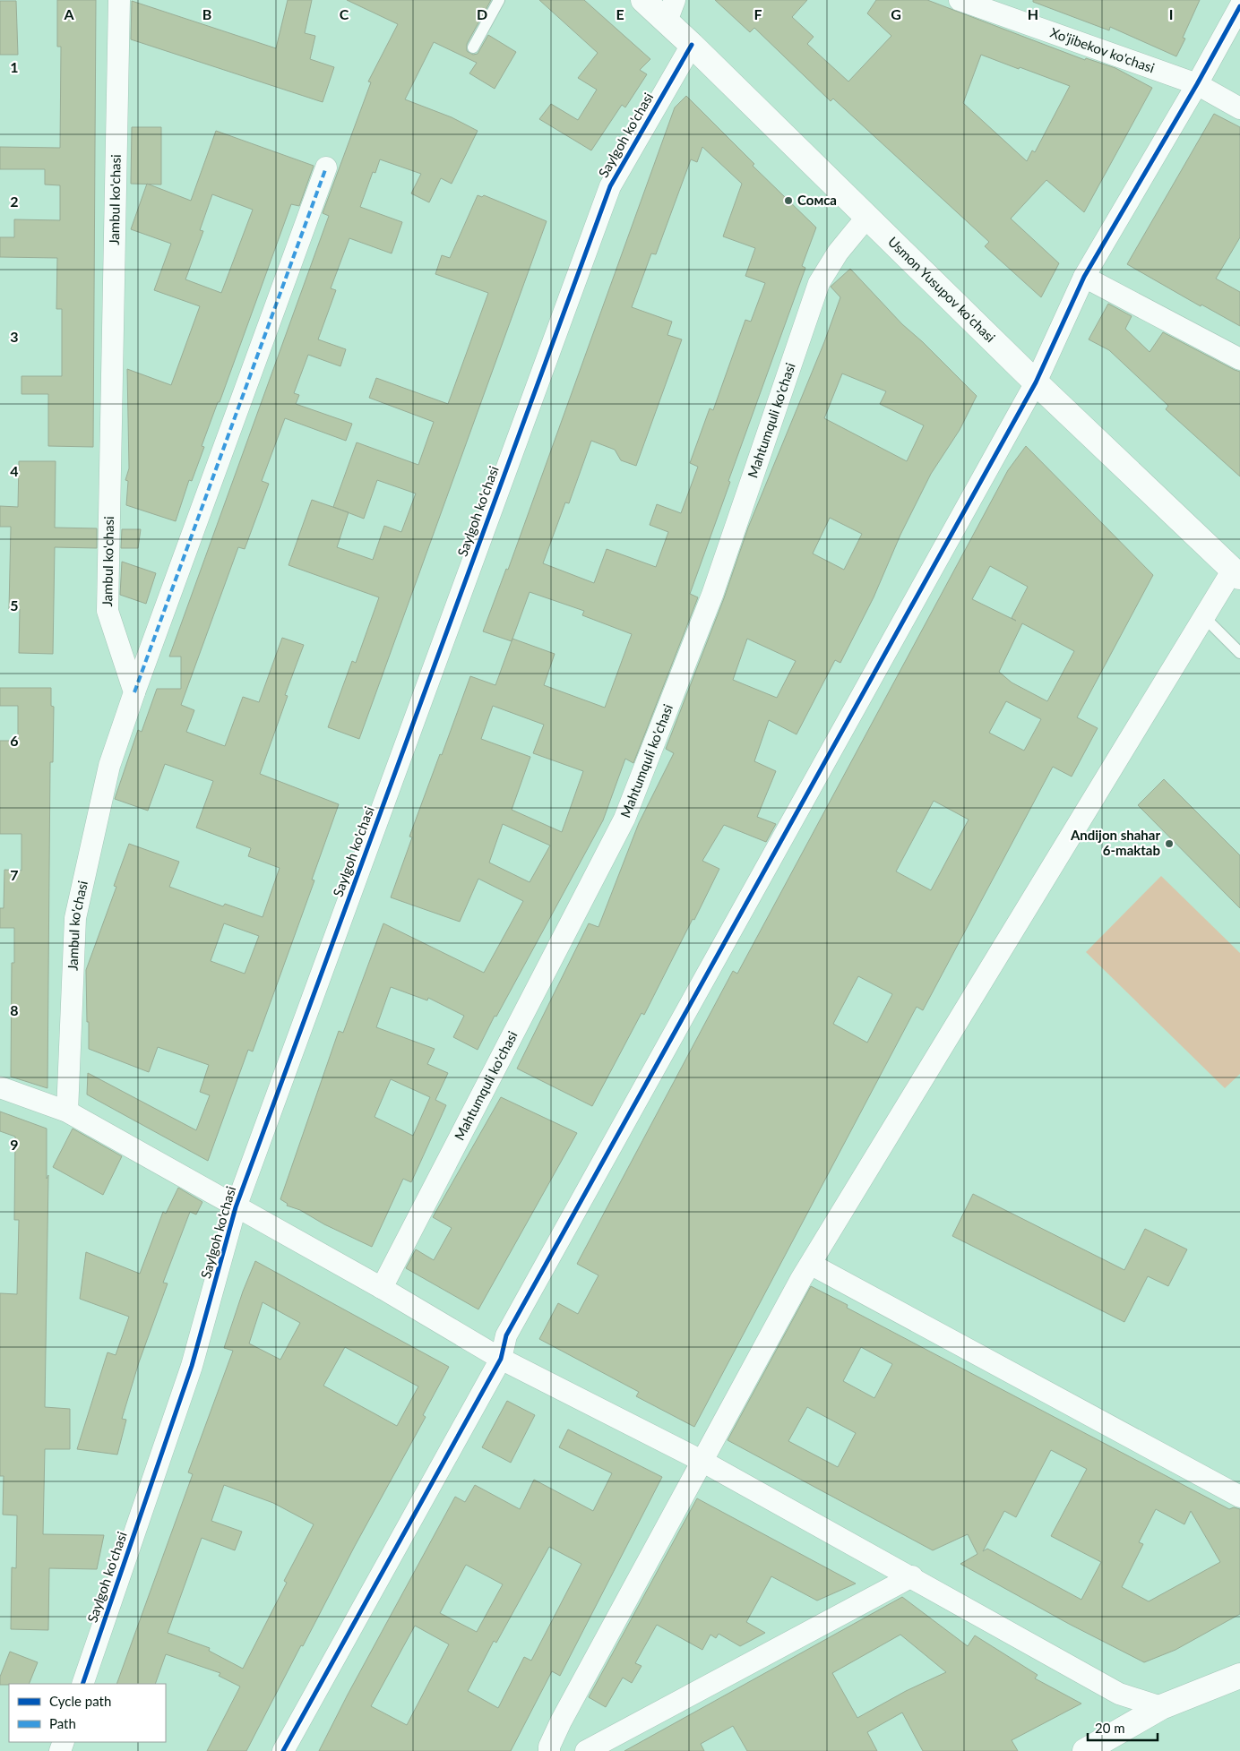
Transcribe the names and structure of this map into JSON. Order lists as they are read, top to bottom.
{
  "streets": {
    "main road": ["Usmon Yusupov ko'chasi"],
    "street": [
      "Xo'jibekov ko'chasi",
      "Saylgoh ko'chasi",
      "Jambul ko'chasi",
      "Mahtumquli ko'chasi"
    ]
  },
  "crossings": [
    ["Saylgoh ko'chasi", "Usmon Yusupov ko'chasi"],
    ["Usmon Yusupov ko'chasi", "Mahtumquli ko'chasi"]
  ],
  "places": ["Сомса", "Andijon shahar 6-maktab"],
  "legend": ["Cycle path", "Path"],
  "scale_bar": "20 m",
  "grid": {
    "columns": [
      "A",
      "B",
      "C",
      "D",
      "E",
      "F",
      "G",
      "H",
      "I"
    ],
    "rows": [
      "1",
      "2",
      "3",
      "4",
      "5",
      "6",
      "7",
      "8",
      "9"
    ]
  }
}
